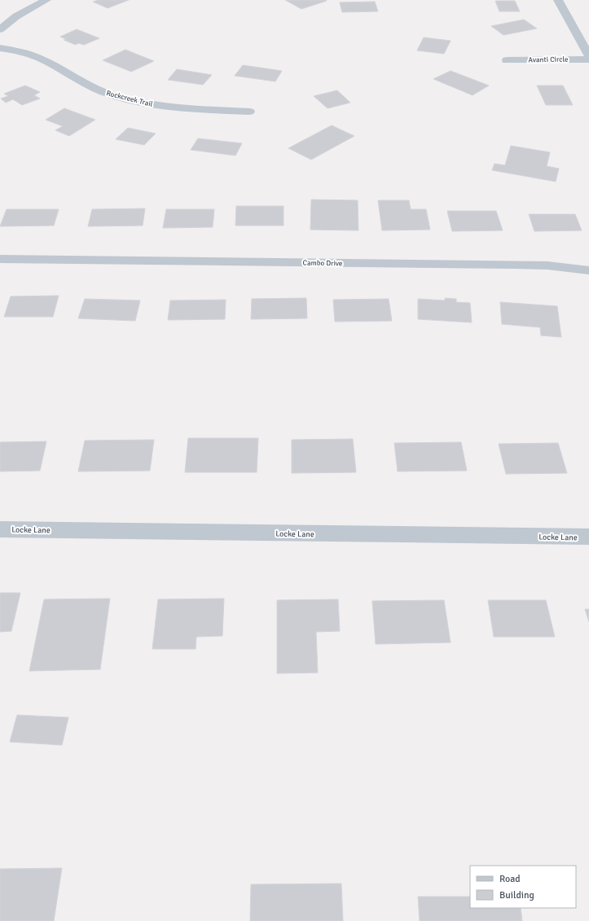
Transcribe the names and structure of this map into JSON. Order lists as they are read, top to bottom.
{
  "streets": {
    "street": [
      "Avanti Circle",
      "Rockcreek Trail",
      "Cambo Drive",
      "Locke Lane"
    ]
  },
  "legend": ["Road", "Building"]
}
